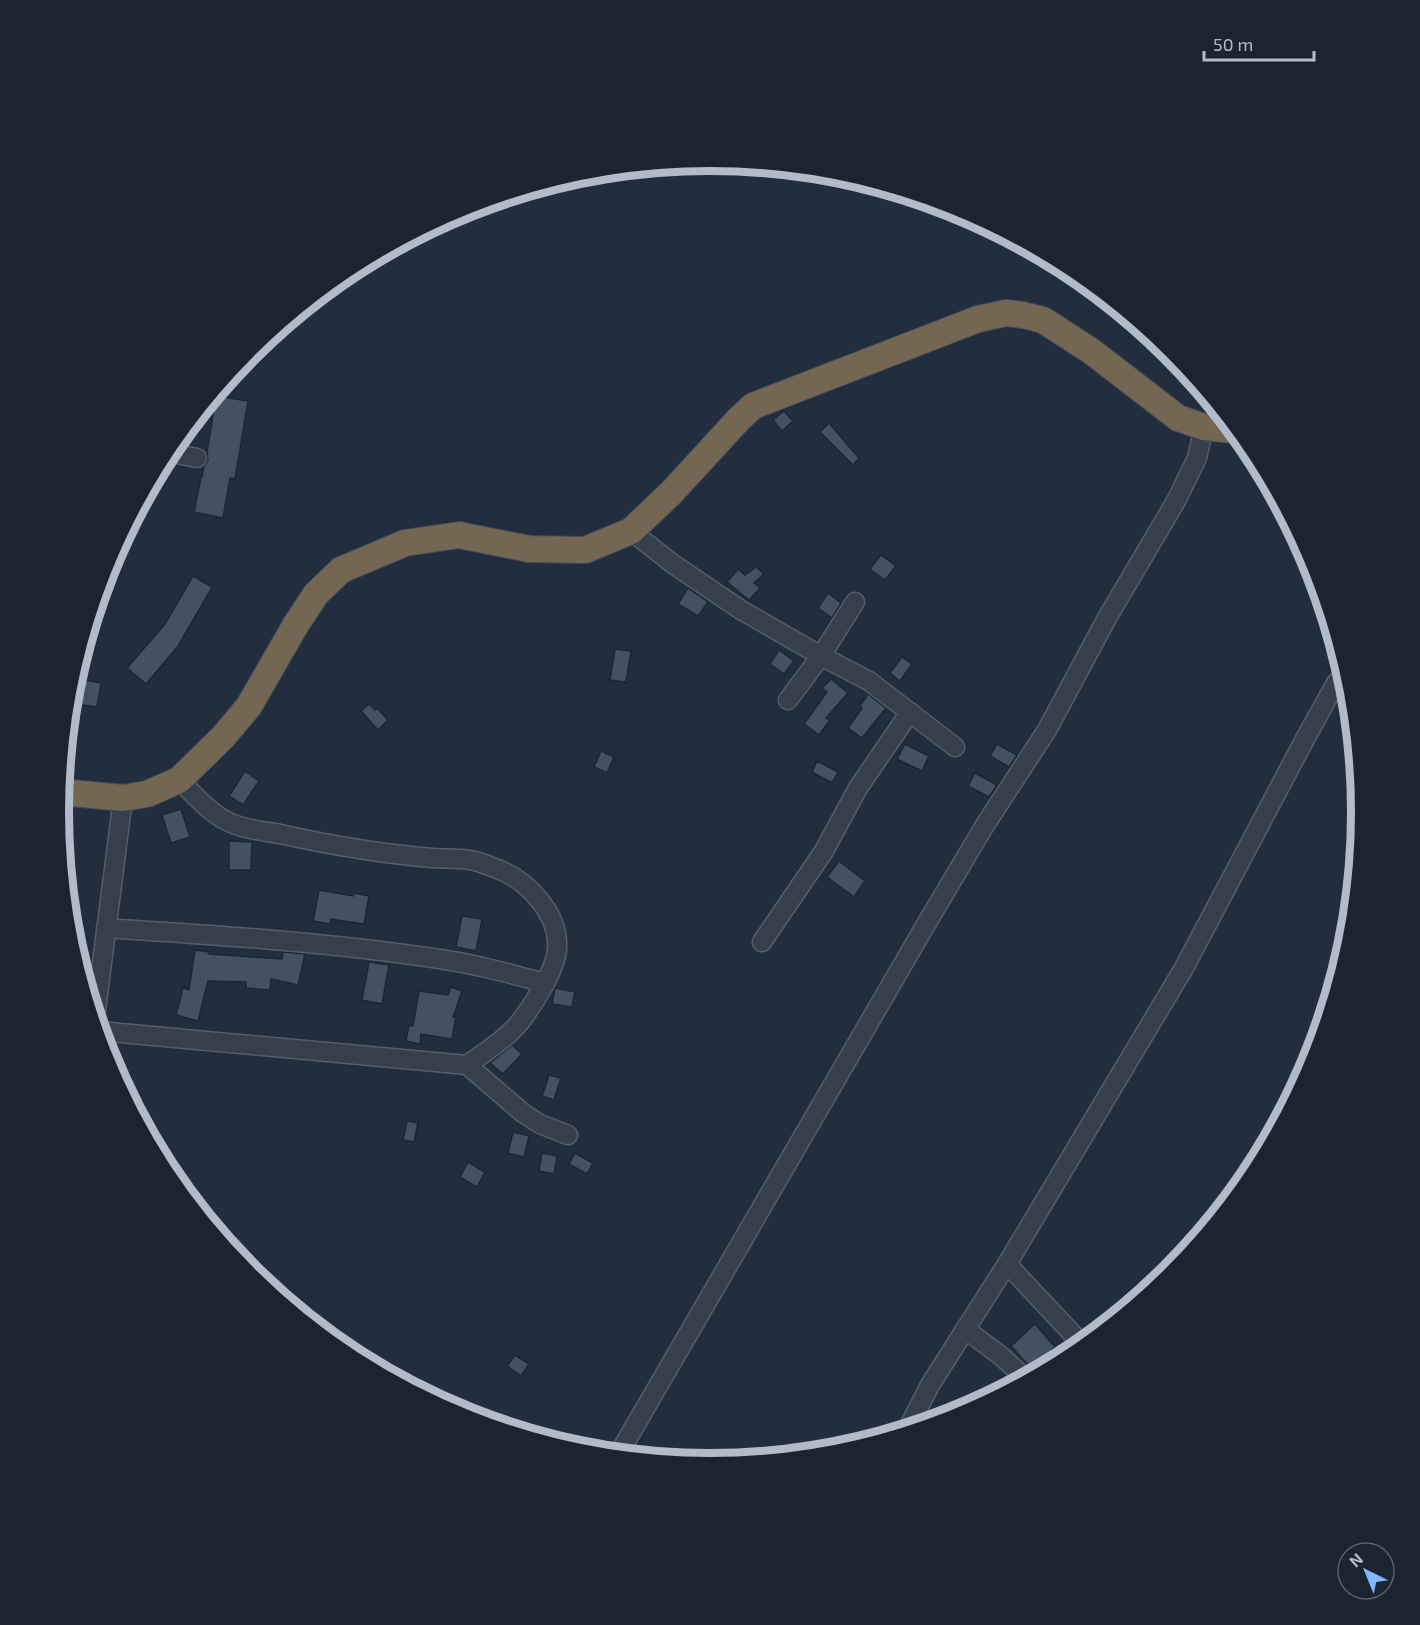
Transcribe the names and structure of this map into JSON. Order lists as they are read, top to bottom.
{
  "scale_bar": "50 m",
  "north": "top left"
}
